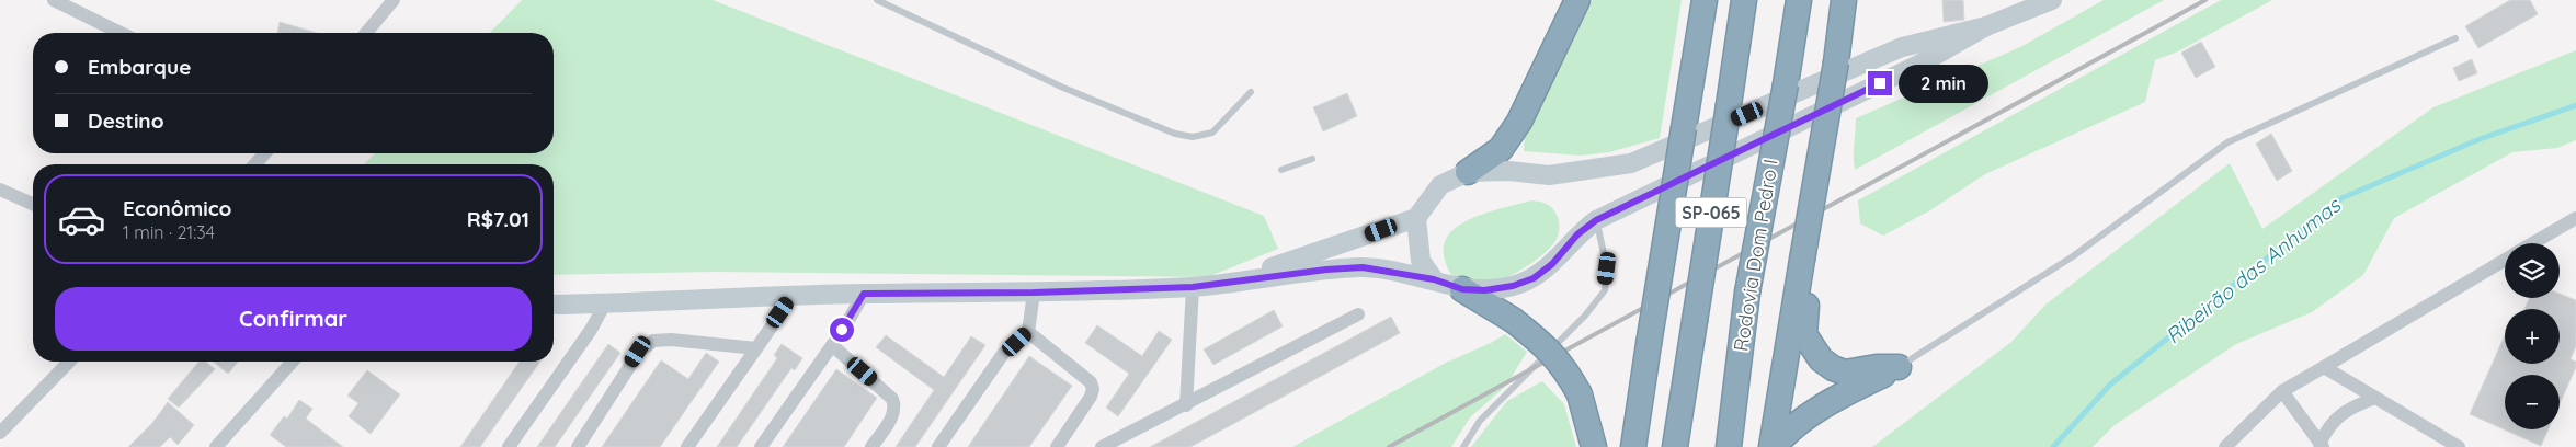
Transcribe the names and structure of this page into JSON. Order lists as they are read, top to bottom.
{
  "streets": {
    "highway": ["SP-065", "Rodovia Dom Pedro I"]
  },
  "water": ["Ribeirão das Anhumas"],
  "page": {
    "banner": ["Embarque", "Destino"],
    "bubble": "2 min",
    "list": [
      {
        "name": "Econômico",
        "note": "1 min · 21:34",
        "value": "R$7.01"
      }
    ],
    "map_buttons": ["+", "−"],
    "buttons": "Confirmar"
  }
}
